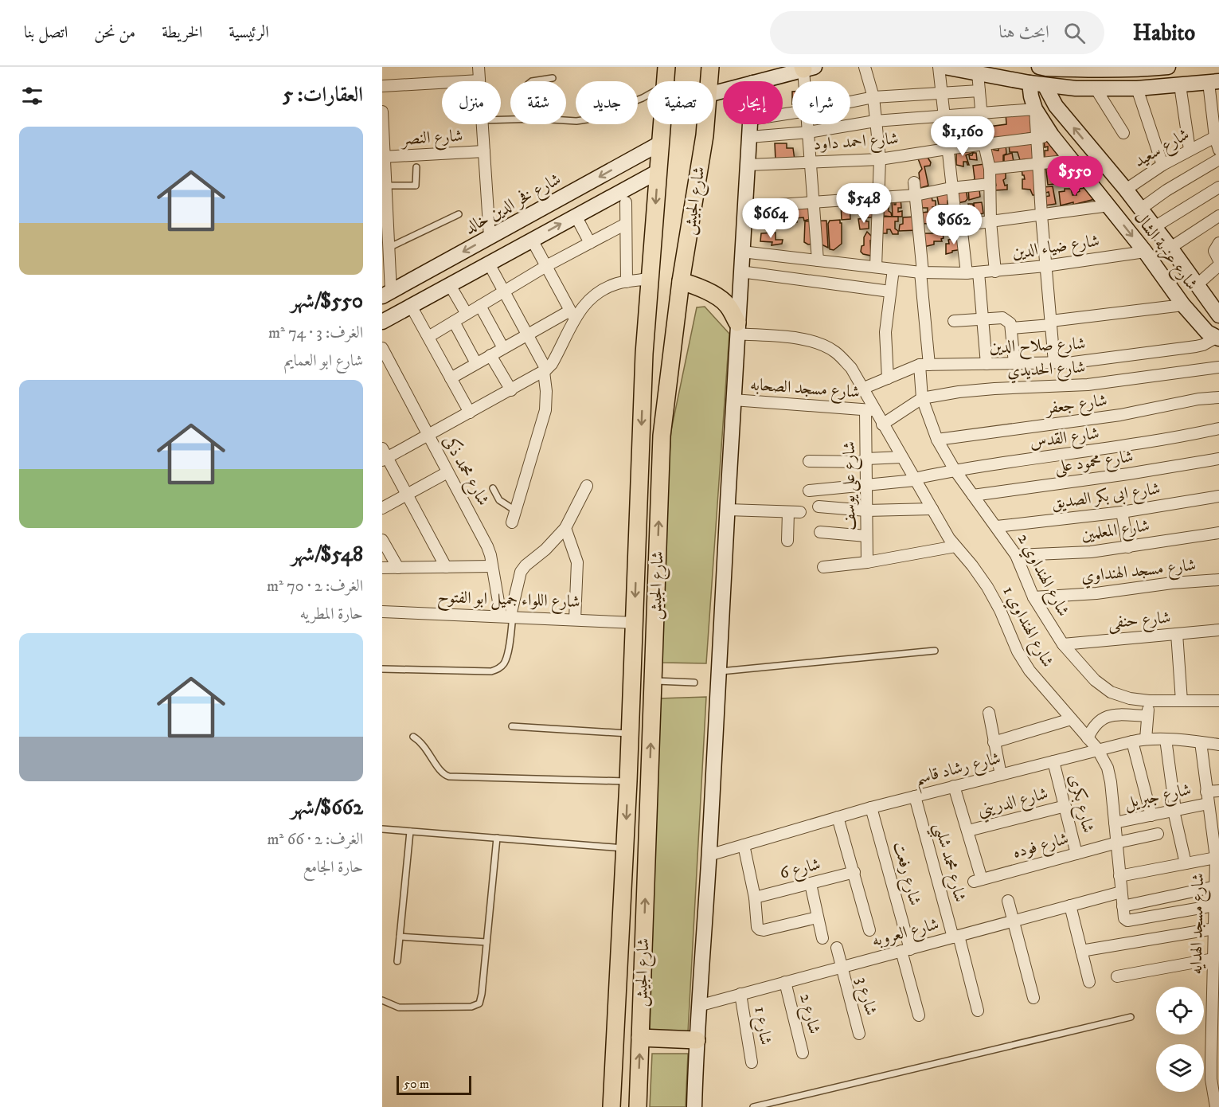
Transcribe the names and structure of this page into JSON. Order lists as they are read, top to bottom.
{
  "streets": {
    "main road": ["شارع الجيش"],
    "street": [
      "شارع النصر",
      "شارع احمد داود",
      "شارع سعيد",
      "شارع فخر الدين خالد",
      "شارع ضياء الدين",
      "شارع عزبة الشال",
      "شارع صلاح الدين",
      "شارع الحديدي",
      "شارع مسجد الصحابه",
      "شارع جعفر",
      "شارع القدس",
      "شارع محمود على",
      "شارع محمد ذكى",
      "شارع على يوسف",
      "شارع ابى بكر الصديق",
      "شارع المعلمين",
      "شارع مسجد الهنداوي",
      "شارع الهنداوي 2",
      "شارع اللواء جميل ابو الفتوح",
      "شارع حنفى",
      "شارع الهنداوي 1",
      "شارع رشاد قاسم",
      "شارع جبريل",
      "شارع الدريني",
      "شارع بكرى",
      "شارع فوده",
      "شارع محمد شلبي",
      "شارع 6",
      "شارع رفعت",
      "شارع مسجد الهدايه",
      "شارع العروبه",
      "شارع 3",
      "شارع 2",
      "شارع 1"
    ]
  },
  "crossings": [
    ["شارع احمد داود", "شارع عزبة الشال"],
    ["شارع سعيد", "شارع عزبة الشال"],
    ["شارع الجيش", "شارع فخر الدين خالد"],
    ["شارع الجيش", "شارع اللواء جميل ابو الفتوح"],
    ["شارع ضياء الدين", "شارع عزبة الشال"],
    ["شارع ضياء الدين", "شارع الهنداوي 2"],
    ["شارع عزبة الشال", "شارع صلاح الدين"],
    ["شارع صلاح الدين", "شارع الهنداوي 2"],
    ["شارع صلاح الدين", "شارع الهنداوي 1"],
    ["شارع الحديدي", "شارع الهنداوي 2"],
    ["شارع الحديدي", "شارع الهنداوي 1"],
    ["شارع مسجد الصحابه", "شارع على يوسف"],
    ["شارع مسجد الصحابه", "شارع الهنداوي 1"],
    ["شارع جعفر", "شارع الهنداوي 2"],
    ["شارع القدس", "شارع على يوسف"],
    ["شارع القدس", "شارع الهنداوي 2"],
    ["شارع القدس", "شارع الهنداوي 1"],
    ["شارع محمود على", "شارع الهنداوي 2"],
    ["شارع محمد ذكى", "شارع اللواء جميل ابو الفتوح"],
    ["شارع على يوسف", "شارع الهنداوي 1"],
    ["شارع ابى بكر الصديق", "شارع الهنداوي 2"],
    ["شارع المعلمين", "شارع الهنداوي 2"],
    ["شارع مسجد الهنداوي", "شارع الهنداوي 2"],
    ["شارع الهنداوي 2", "شارع حنفى"],
    ["شارع الهنداوي 1", "شارع رشاد قاسم"],
    ["شارع الهنداوي 1", "شارع جبريل"],
    ["شارع الهنداوي 1", "شارع فوده"],
    ["شارع الهنداوي 1", "شارع مسجد الهدايه"],
    ["شارع الهنداوي 1", "شارع العروبه"],
    ["شارع رشاد قاسم", "شارع بكرى"],
    ["شارع رشاد قاسم", "شارع محمد شلبي"],
    ["شارع رشاد قاسم", "شارع رفعت"],
    ["شارع رشاد قاسم", "شارع مسجد الهدايه"],
    ["شارع جبريل", "شارع مسجد الهدايه"],
    ["شارع الدريني", "شارع بكرى"],
    ["شارع الدريني", "شارع فوده"],
    ["شارع بكرى", "شارع فوده"],
    ["شارع محمد شلبي", "شارع العروبه"],
    ["شارع رفعت", "شارع العروبه"],
    ["شارع العروبه", "شارع 3"],
    ["شارع العروبه", "شارع 2"],
    ["شارع العروبه", "شارع 1"]
  ],
  "scale_bar": "50 m",
  "page": {
    "header": "Habito",
    "search": "ابحث هنا",
    "nav": [
      "الرئيسية",
      "الخريطة",
      "من نحن",
      "اتصل بنا"
    ],
    "heading": "العقارات: 5",
    "chip": [
      "شراء",
      "إيجار",
      "تصفية",
      "جديد",
      "شقة",
      "منزل"
    ],
    "price": [
      "$1,160",
      "$550",
      "$548",
      "$664",
      "$662"
    ],
    "list": [
      {
        "name": "$550/شهر",
        "note": "الغرف: 3 · 74 m² · شارع ابو العمايم"
      },
      {
        "name": "$548/شهر",
        "note": "الغرف: 2 · 70 m² · حارة المطريه"
      },
      {
        "name": "$662/شهر",
        "note": "الغرف: 2 · 66 m² · حارة الجامع"
      }
    ],
    "scale": "50 m"
  }
}
